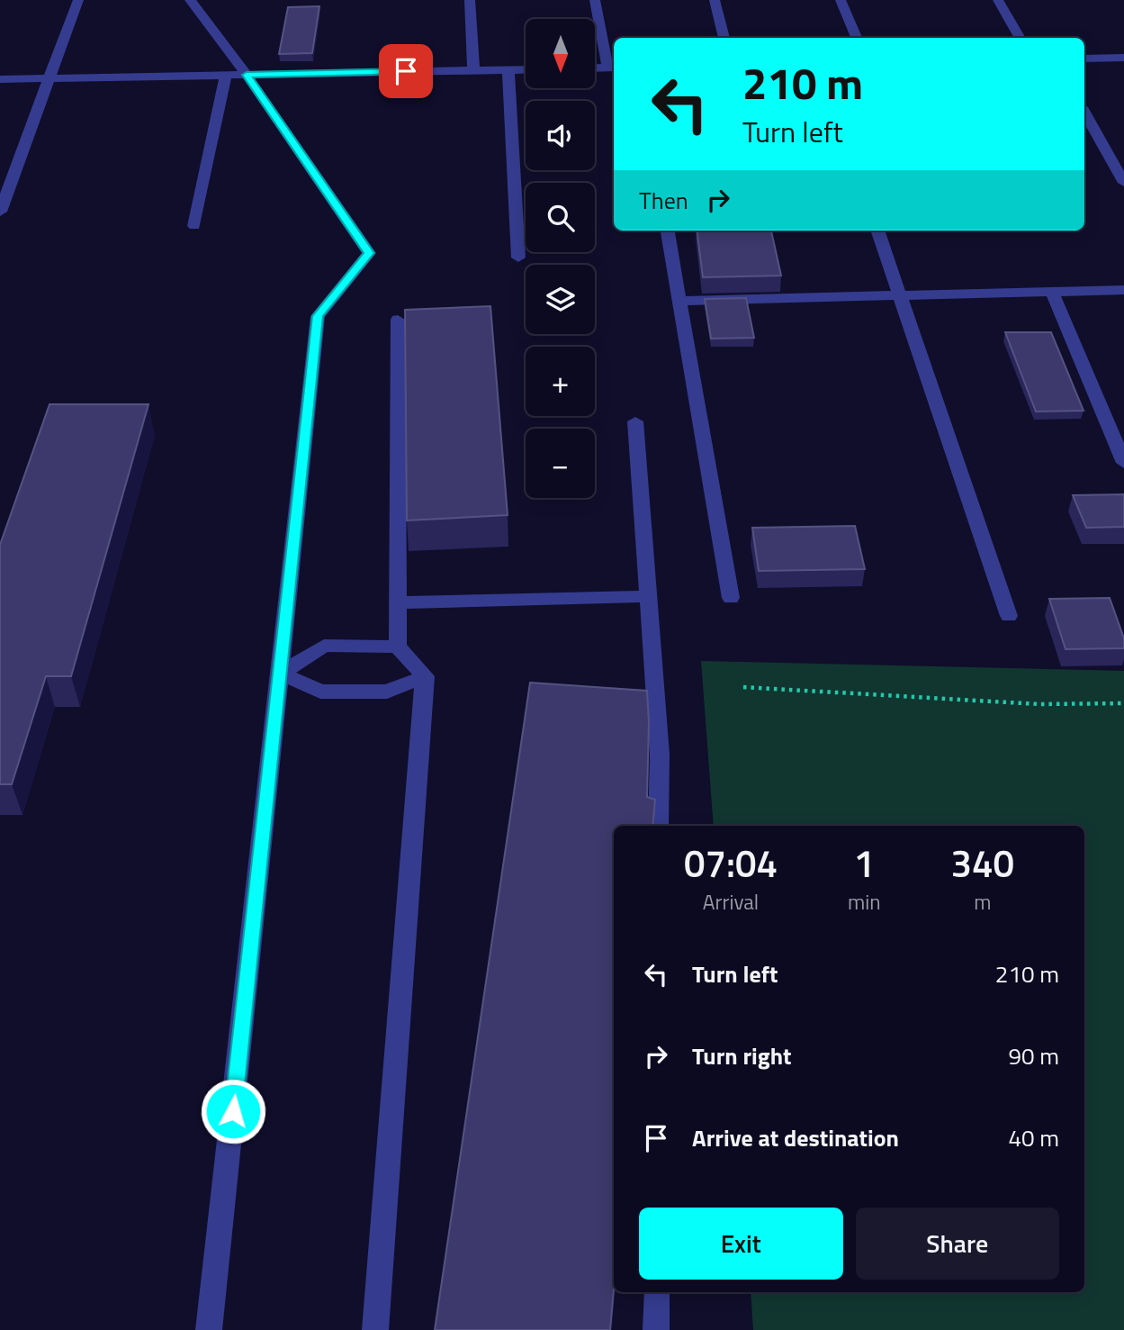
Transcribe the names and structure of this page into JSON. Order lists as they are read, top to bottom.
{
  "north": "bottom",
  "page": {
    "map_buttons": ["+", "−"],
    "turn": ["210 m", "Turn left"],
    "then": "Then",
    "eta": [
      "07:04",
      "Arrival",
      "1",
      "min",
      "340",
      "m"
    ],
    "list": [
      {
        "name": "Turn left",
        "value": "210 m"
      },
      {
        "name": "Turn right",
        "value": "90 m"
      },
      {
        "name": "Arrive at destination",
        "value": "40 m"
      }
    ],
    "buttons": ["Exit", "Share"]
  }
}
